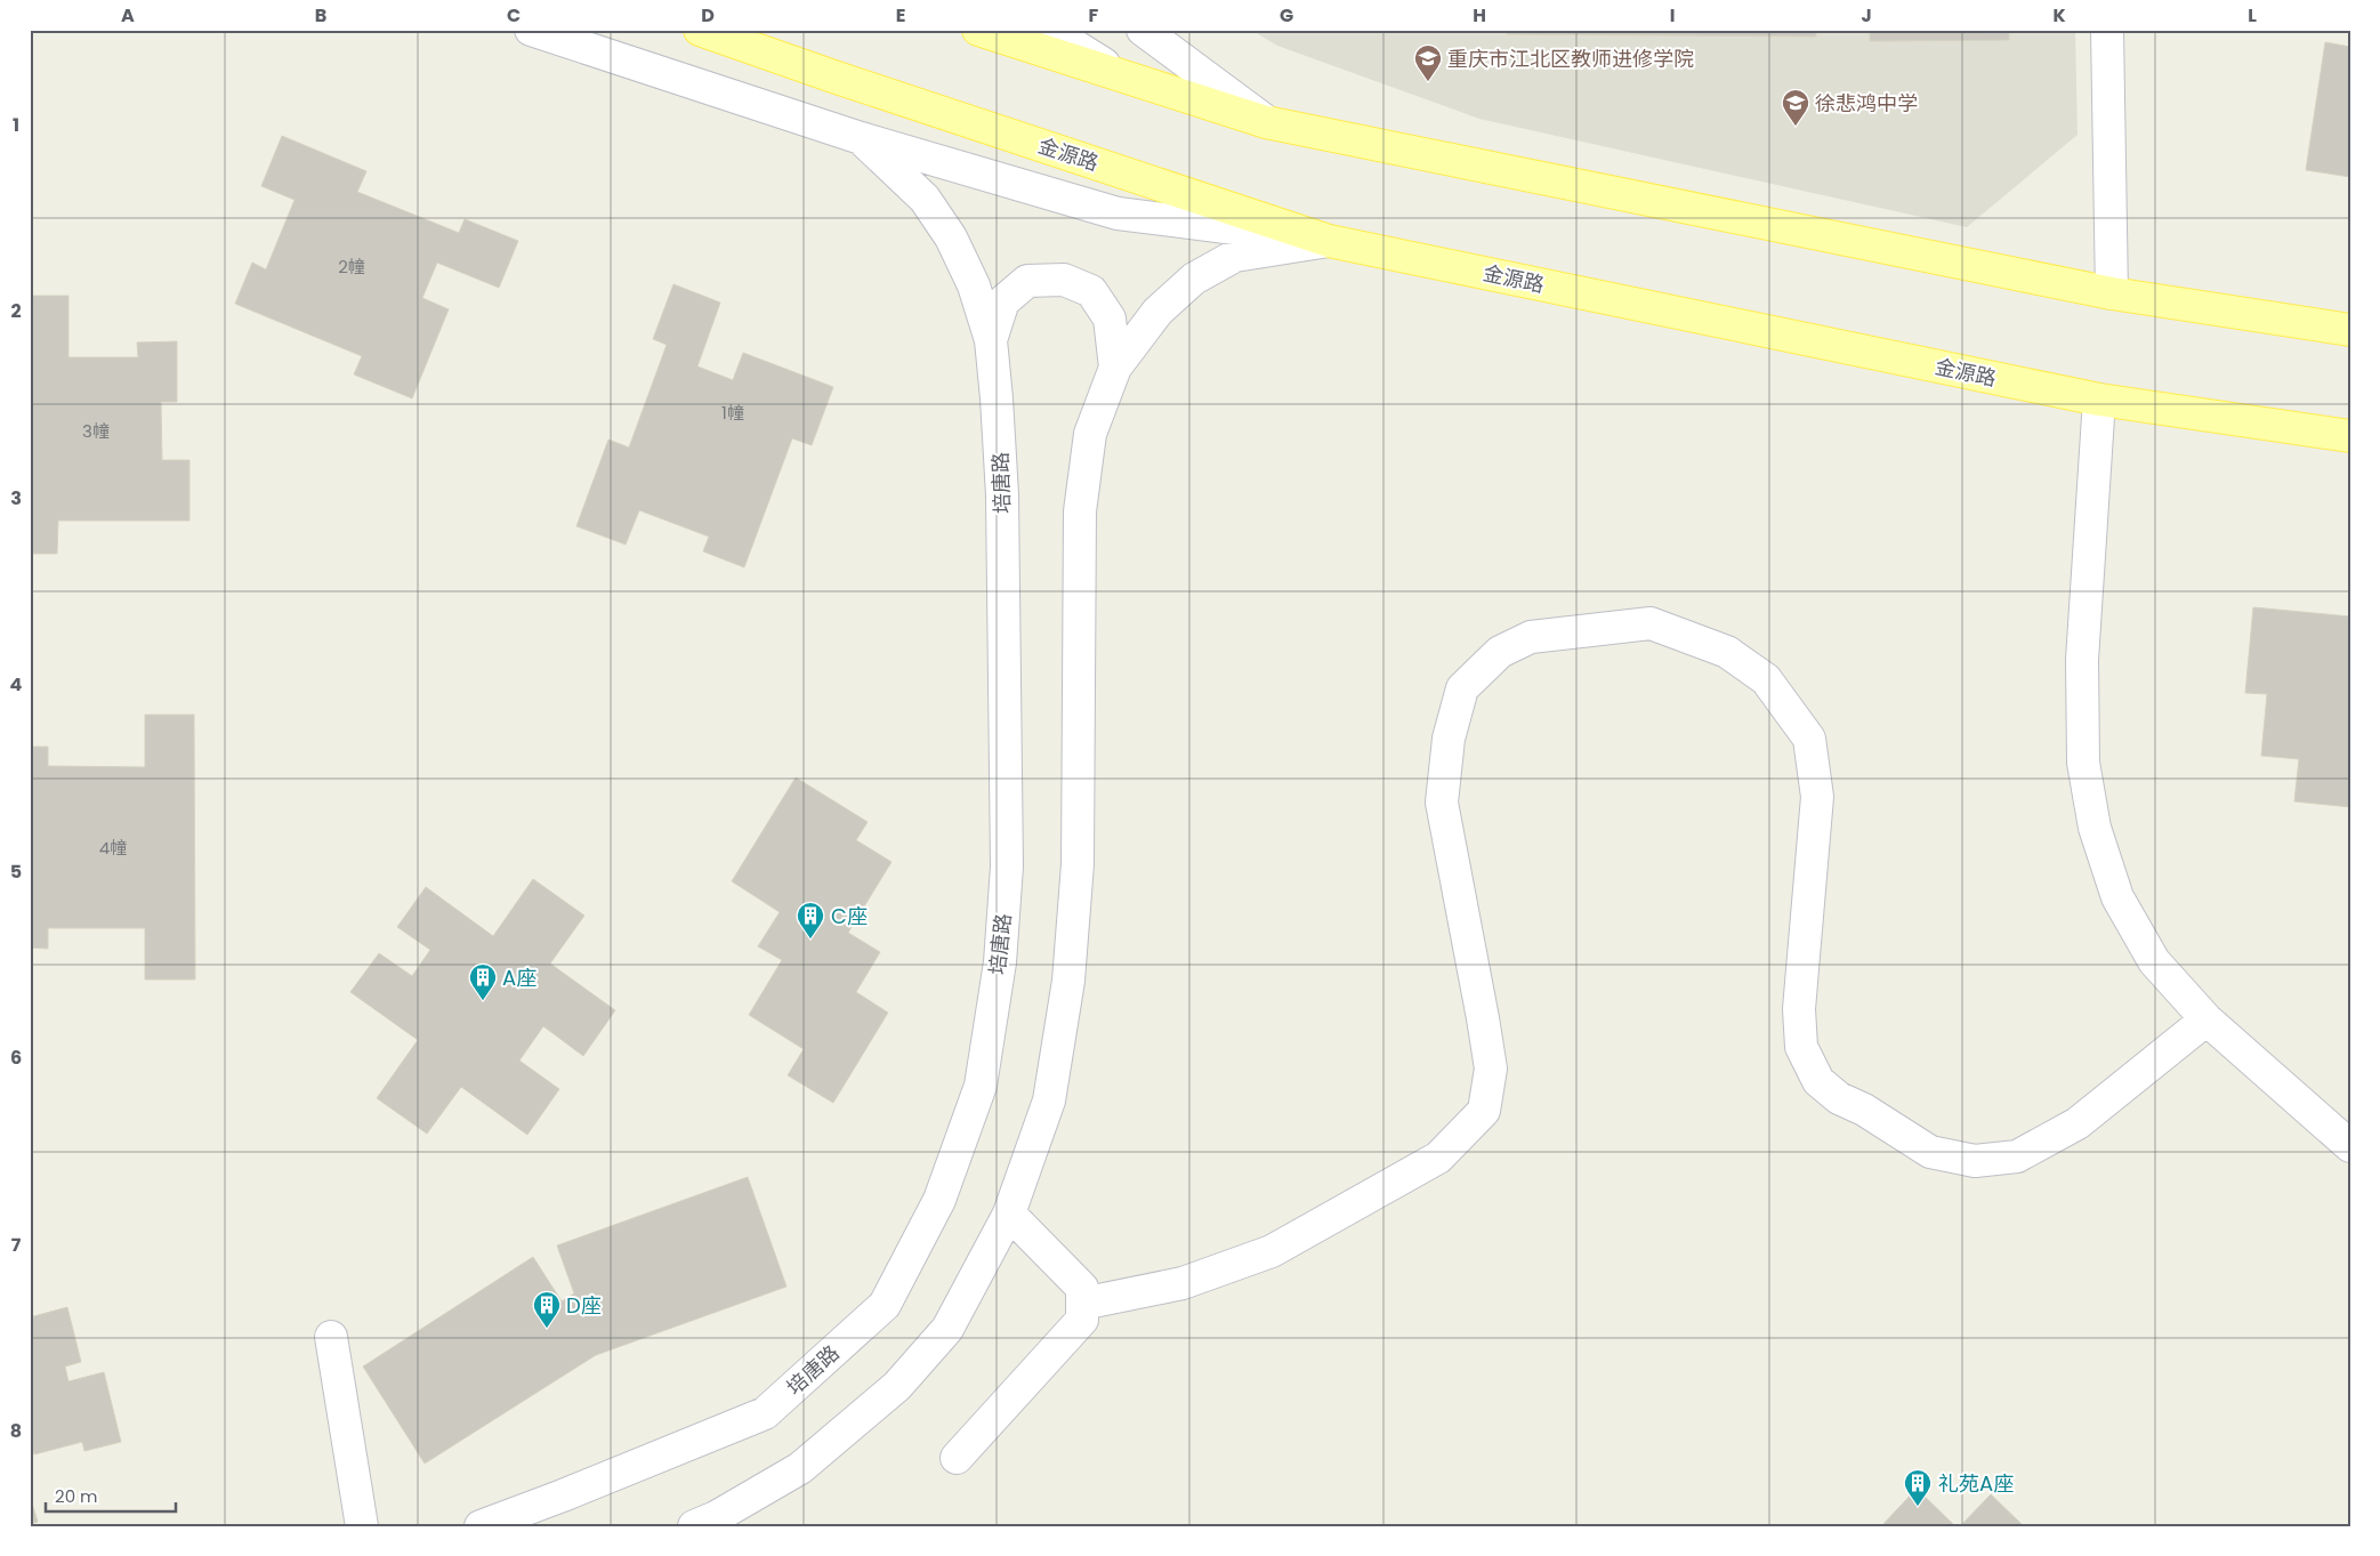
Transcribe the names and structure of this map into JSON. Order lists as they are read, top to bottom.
{
  "streets": {
    "main road": ["金源路"],
    "street": ["培唐路"]
  },
  "places": {
    "school or university": ["重庆市江北区教师进修学院", "徐悲鸿中学"],
    "building": [
      "C座",
      "A座",
      "D座",
      "礼苑A座"
    ]
  },
  "house_numbers": [
    "2幢",
    "1幢",
    "3幢",
    "4幢"
  ],
  "scale_bar": "20 m",
  "grid": {
    "columns": [
      "A",
      "B",
      "C",
      "D",
      "E",
      "F",
      "G",
      "H",
      "I",
      "J",
      "K",
      "L"
    ],
    "rows": [
      "1",
      "2",
      "3",
      "4",
      "5",
      "6",
      "7",
      "8"
    ]
  }
}
